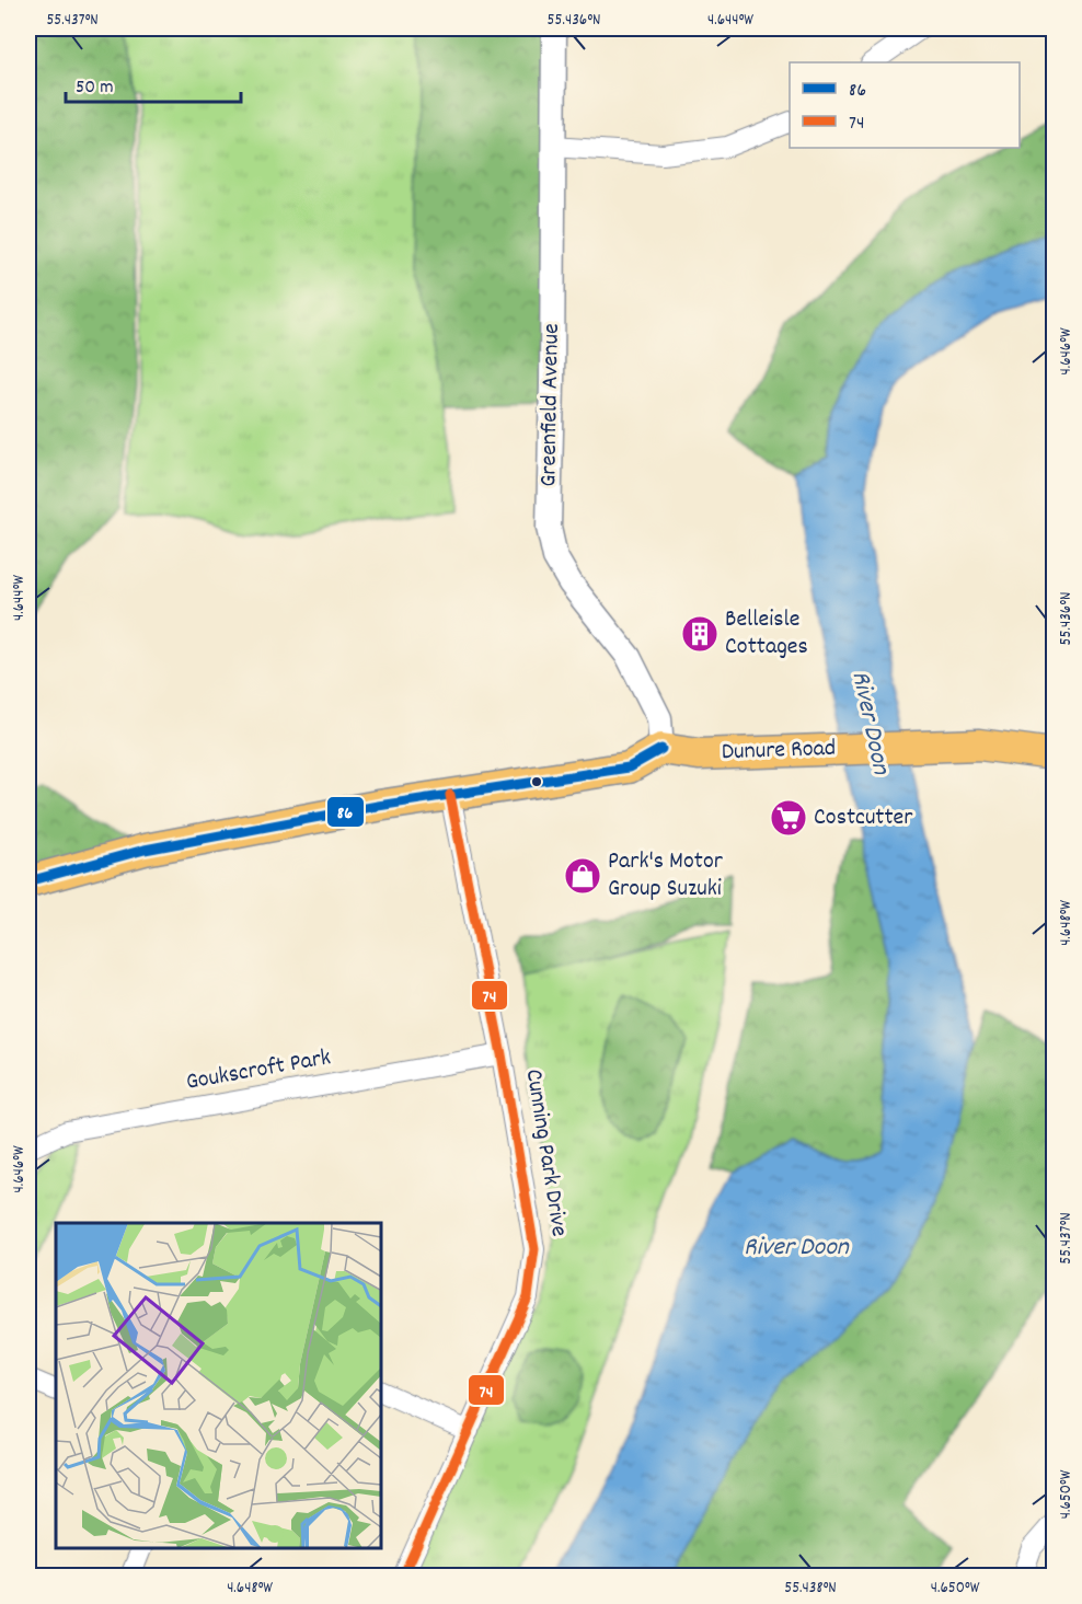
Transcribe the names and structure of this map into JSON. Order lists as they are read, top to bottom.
{
  "streets": {
    "main road": ["Dunure Road"],
    "street": ["Greenfield Avenue", "Goukscroft Park", "Cunning Park Drive"]
  },
  "crossings": [
    ["Greenfield Avenue", "Dunure Road"],
    ["Goukscroft Park", "Cunning Park Drive"]
  ],
  "water": ["River Doon"],
  "places": {
    "building": ["Belleisle Cottages"],
    "supermarket": ["Costcutter"],
    "shop": ["Park's Motor Group Suzuki"]
  },
  "lines": ["transit line 86", "transit line 74"],
  "legend": ["86", "74"],
  "scale_bar": "50 m",
  "coordinates": [
    "55.437°N",
    "55.436°N",
    "4.644°W",
    "4.646°W",
    "4.648°W",
    "4.650°W",
    "55.438°N"
  ]
}
